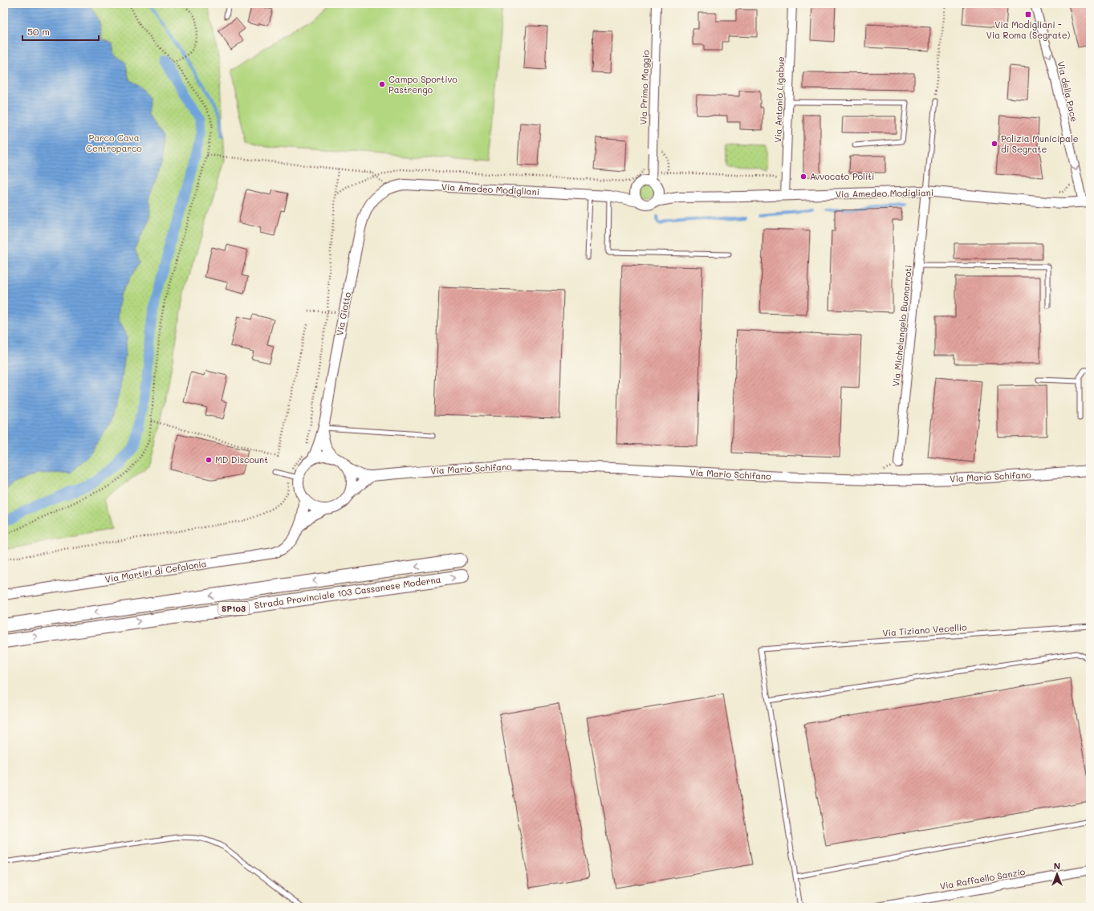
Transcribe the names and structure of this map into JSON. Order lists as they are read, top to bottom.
{
  "streets": {
    "highway": ["Strada Provinciale 103 Cassanese Moderna", "SP103"],
    "street": [
      "Via Primo Maggio",
      "Via della Pace",
      "Via Antonio Ligabue",
      "Via Amedeo Modigliani",
      "Via Giotto",
      "Via Michelangelo Buonarroti",
      "Via Mario Schifano",
      "Via Martiri di Cefalonia",
      "Via Raffaello Sanzio"
    ],
    "lane": ["Via Tiziano Vecellio"]
  },
  "crossings": [
    ["Via della Pace", "Via Amedeo Modigliani"],
    ["Via Antonio Ligabue", "Via Amedeo Modigliani"],
    ["Via Amedeo Modigliani", "Via Giotto"],
    ["Via Amedeo Modigliani", "Via Michelangelo Buonarroti"],
    ["Via Giotto", "Via Mario Schifano"],
    ["Via Giotto", "Via Martiri di Cefalonia"],
    ["Via Mario Schifano", "Via Martiri di Cefalonia"]
  ],
  "one_way": ["Via della Pace"],
  "parks": ["Parco Cava Centroparco"],
  "places": {
    "transit": ["Via Modigliani - Via Roma (Segrate)"],
    "other": [
      "Campo Sportivo Pastrengo",
      "Polizia Municipale di Segrate",
      "Avvocato Politi",
      "MD Discount"
    ]
  },
  "scale_bar": "50 m",
  "north": "top"
}
